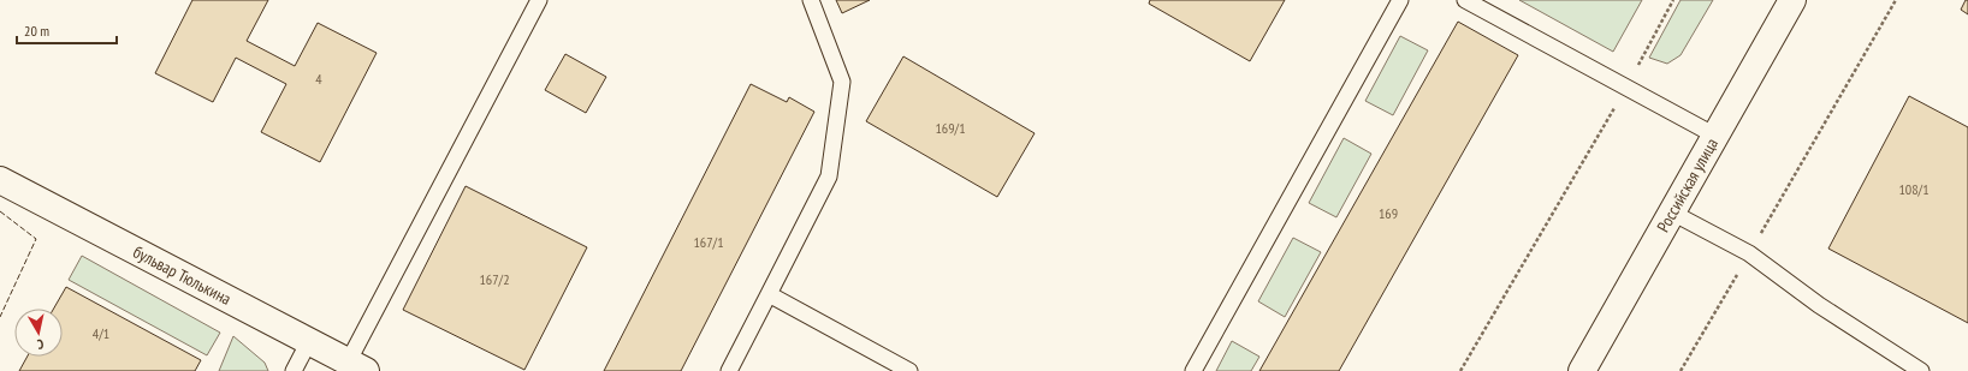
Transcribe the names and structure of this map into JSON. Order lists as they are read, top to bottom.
{
  "streets": {
    "main road": ["Российская улица", "бульвар Тюлькина"]
  },
  "house_numbers": [
    "4",
    "169/1",
    "108/1",
    "169",
    "167/1",
    "167/2",
    "4/1"
  ],
  "scale_bar": "20 m",
  "north": "bottom"
}
